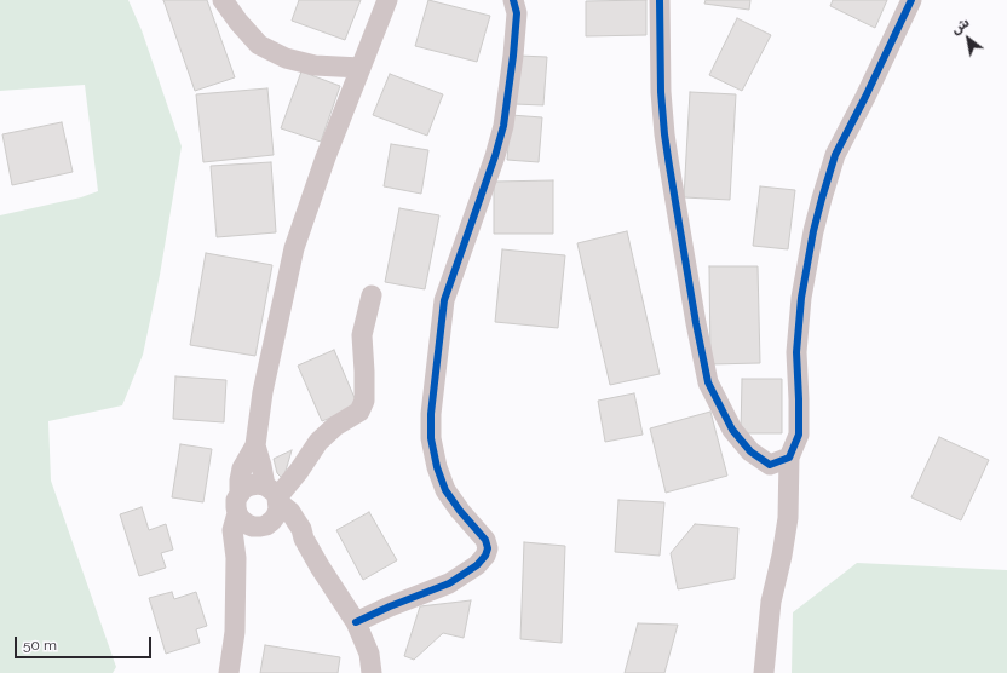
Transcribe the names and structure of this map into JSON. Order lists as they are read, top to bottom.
{
  "scale_bar": "50 m",
  "north": "top left"
}
